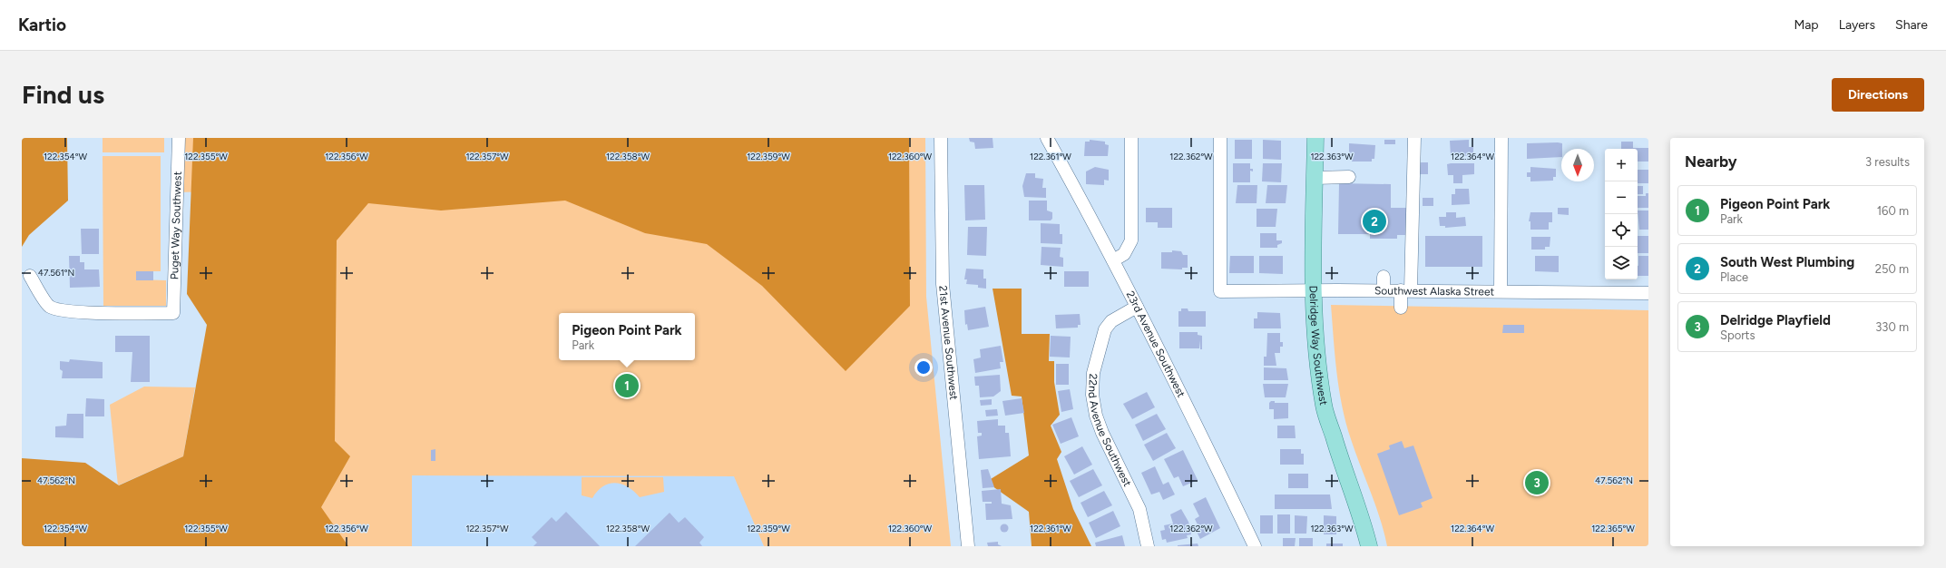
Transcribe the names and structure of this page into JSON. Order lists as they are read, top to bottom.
{
  "streets": {
    "main road": ["Delridge Way Southwest"],
    "street": [
      "Puget Way Southwest",
      "Southwest Alaska Street",
      "21st Avenue Southwest",
      "23rd Avenue Southwest",
      "22nd Avenue Southwest"
    ]
  },
  "crossings": [
    ["Southwest Alaska Street", "Delridge Way Southwest"],
    ["23rd Avenue Southwest", "22nd Avenue Southwest"]
  ],
  "north": "bottom",
  "page": {
    "header": "Kartio",
    "nav": ["Map", "Layers", "Share"],
    "buttons": "Directions",
    "title": "Find us",
    "heading": ["Nearby", "3 results"],
    "map_buttons": ["+", "−"],
    "list": [
      {
        "mark": "1",
        "name": "Pigeon Point Park",
        "note": "Park",
        "value": "160 m"
      },
      {
        "mark": "2",
        "name": "South West Plumbing",
        "note": "Place",
        "value": "250 m"
      },
      {
        "mark": "3",
        "name": "Delridge Playfield",
        "note": "Sports",
        "value": "330 m"
      }
    ],
    "pins": ["2", "1", "3"],
    "popup": ["Pigeon Point Park", "Park"]
  },
  "coordinates": [
    "122.354°W",
    "122.355°W",
    "122.356°W",
    "122.357°W",
    "122.358°W",
    "122.359°W",
    "122.360°W",
    "122.361°W",
    "122.362°W",
    "122.363°W",
    "122.364°W",
    "47.561°N",
    "47.562°N",
    "122.365°W"
  ]
}
